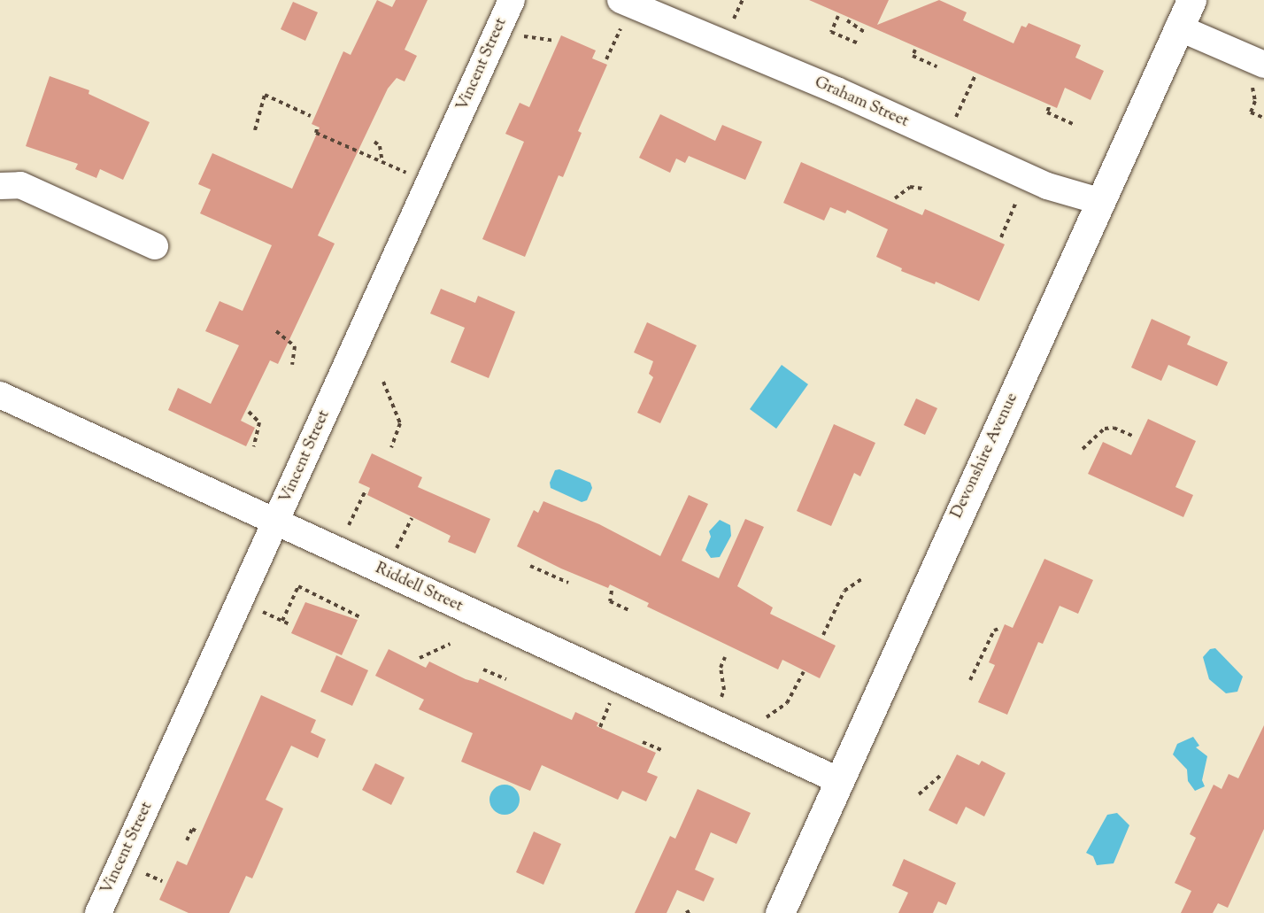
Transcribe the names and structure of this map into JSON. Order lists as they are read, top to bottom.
{
  "streets": {
    "main road": ["Devonshire Avenue"],
    "street": ["Vincent Street", "Graham Street", "Riddell Street"]
  },
  "crossings": [
    ["Vincent Street", "Riddell Street"],
    ["Graham Street", "Devonshire Avenue"],
    ["Devonshire Avenue", "Riddell Street"]
  ]
}
